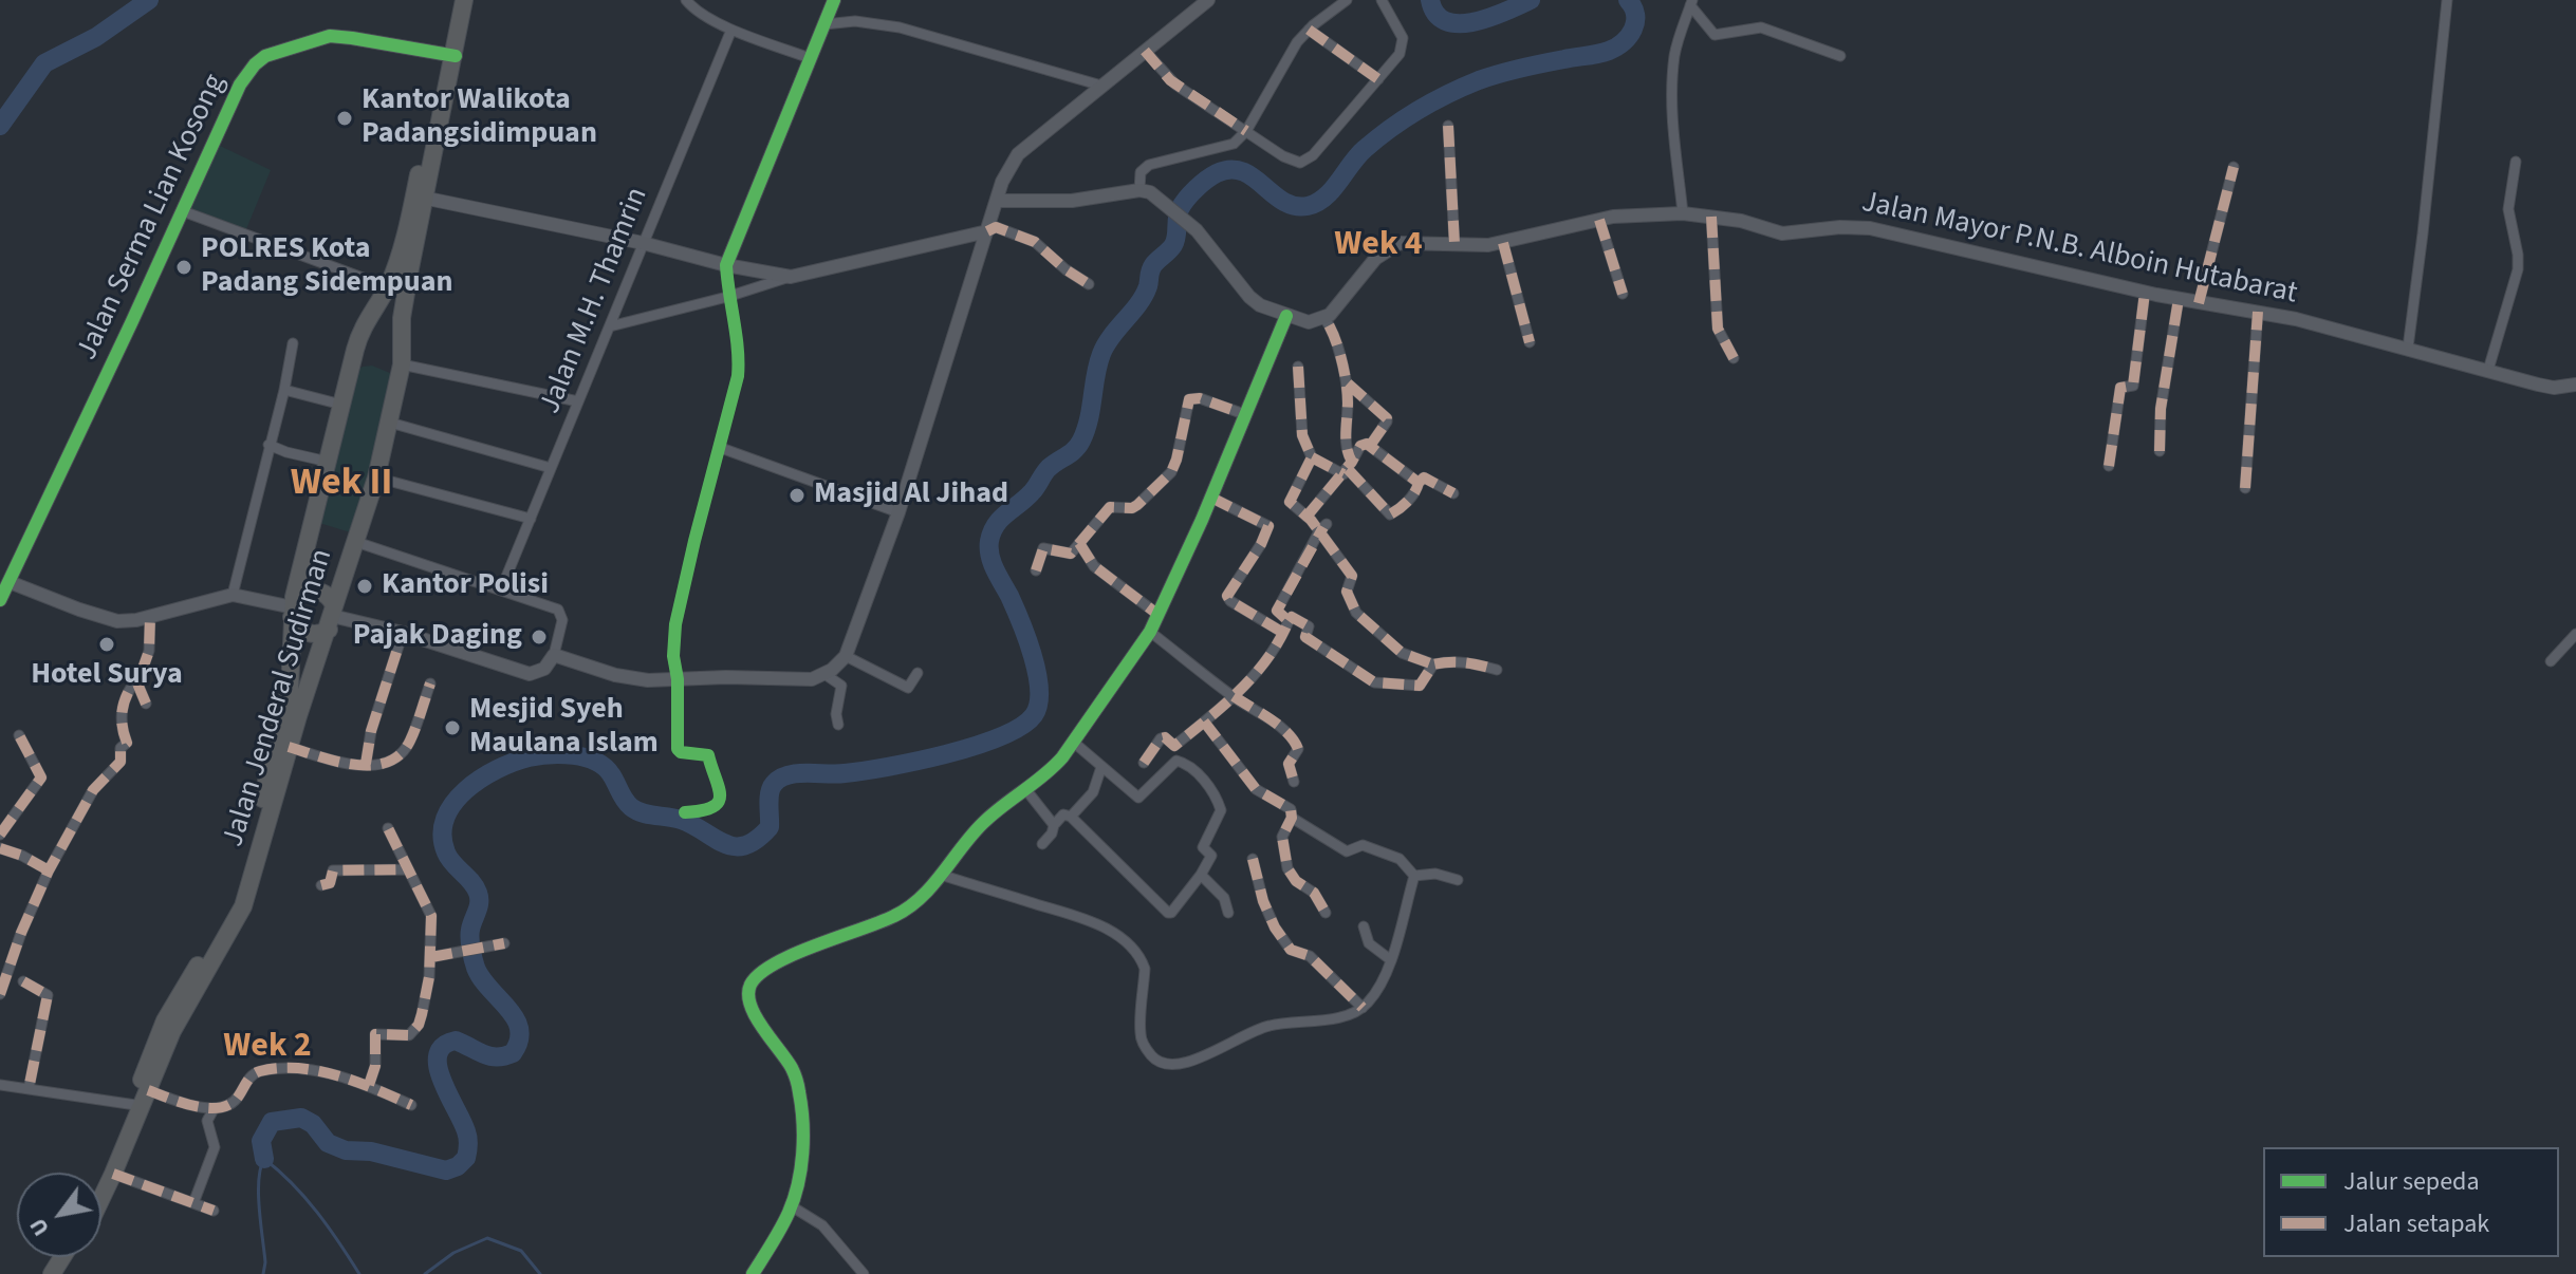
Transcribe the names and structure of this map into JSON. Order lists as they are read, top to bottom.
{
  "streets": {
    "highway": ["Jalan Jenderal Sudirman"],
    "street": ["Jalan Serma Lian Kosong", "Jalan Mayor P.N.B. Alboin Hutabarat", "Jalan M.H. Thamrin"]
  },
  "crossings": [
    ["Jalan Serma Lian Kosong", "Jalan Jenderal Sudirman"]
  ],
  "districts": ["Wek 4", "Wek II", "Wek 2"],
  "places": [
    "Kantor Walikota Padangsidimpuan",
    "POLRES Kota Padang Sidempuan",
    "Masjid Al Jihad",
    "Kantor Polisi",
    "Pajak Daging",
    "Hotel Surya",
    "Mesjid Syeh Maulana Islam"
  ],
  "legend": ["Jalur sepeda", "Jalan setapak"],
  "north": "bottom left"
}
